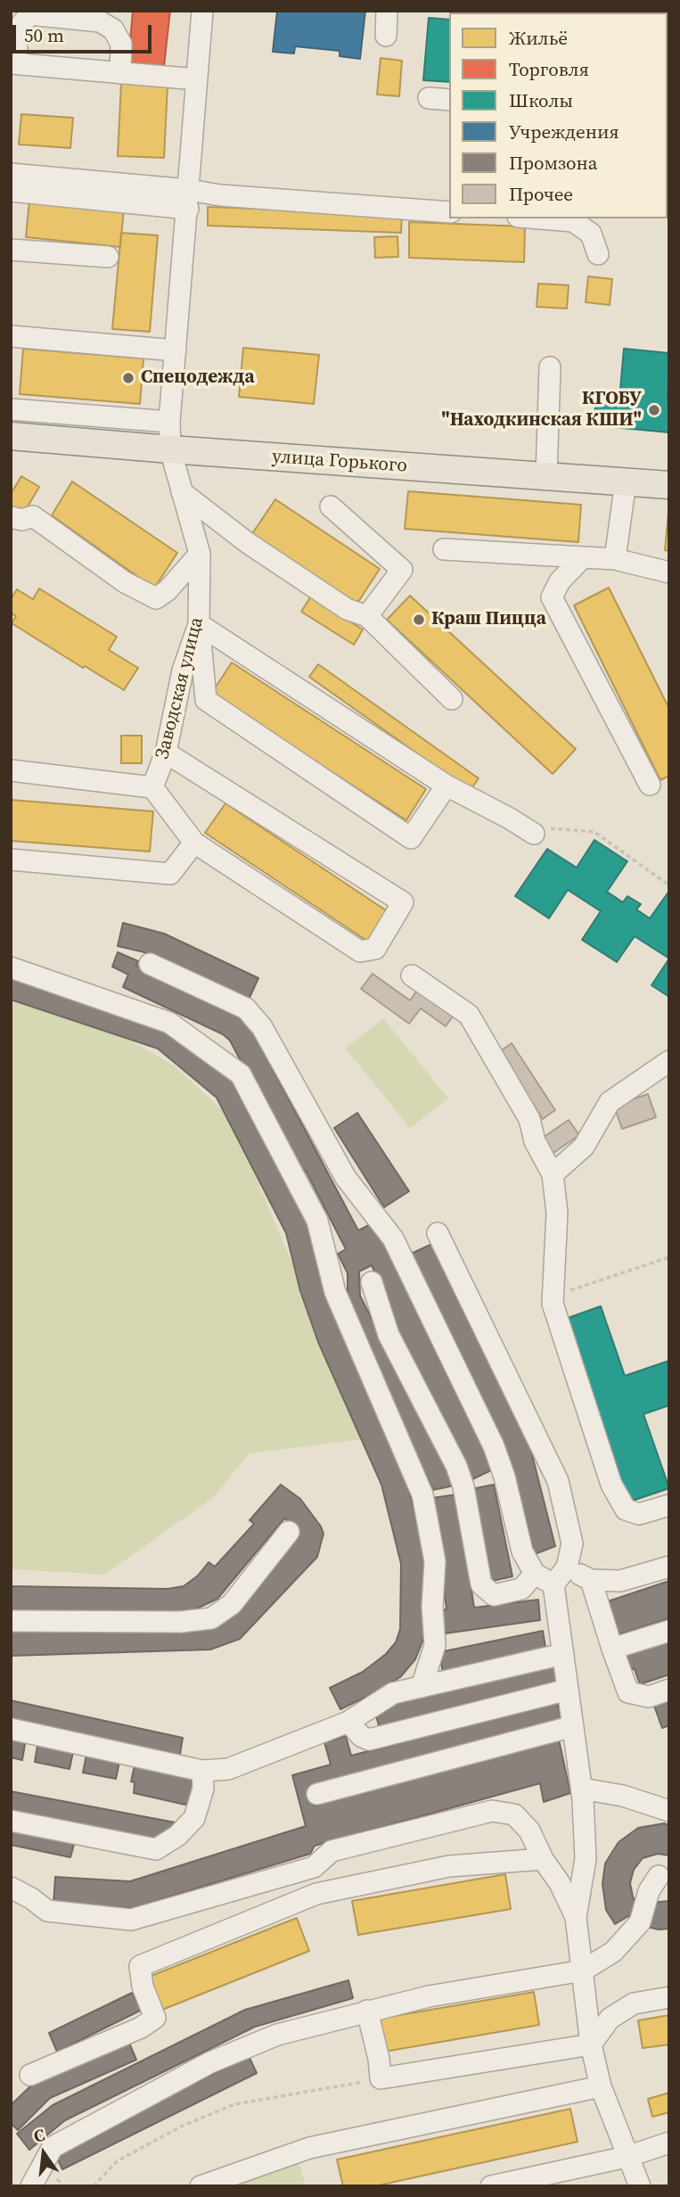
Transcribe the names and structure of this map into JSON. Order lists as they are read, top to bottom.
{
  "streets": {
    "main road": ["улица Горького"],
    "street": ["Заводская улица"]
  },
  "crossings": [
    ["улица Горького", "Заводская улица"]
  ],
  "places": ["Спецодежда", "КГОБУ \"Находкинская КШИ\"", "Краш Пицца"],
  "legend": [
    "Жильё",
    "Торговля",
    "Школы",
    "Учреждения",
    "Промзона",
    "Прочее"
  ],
  "scale_bar": "50 m",
  "north": "top"
}
